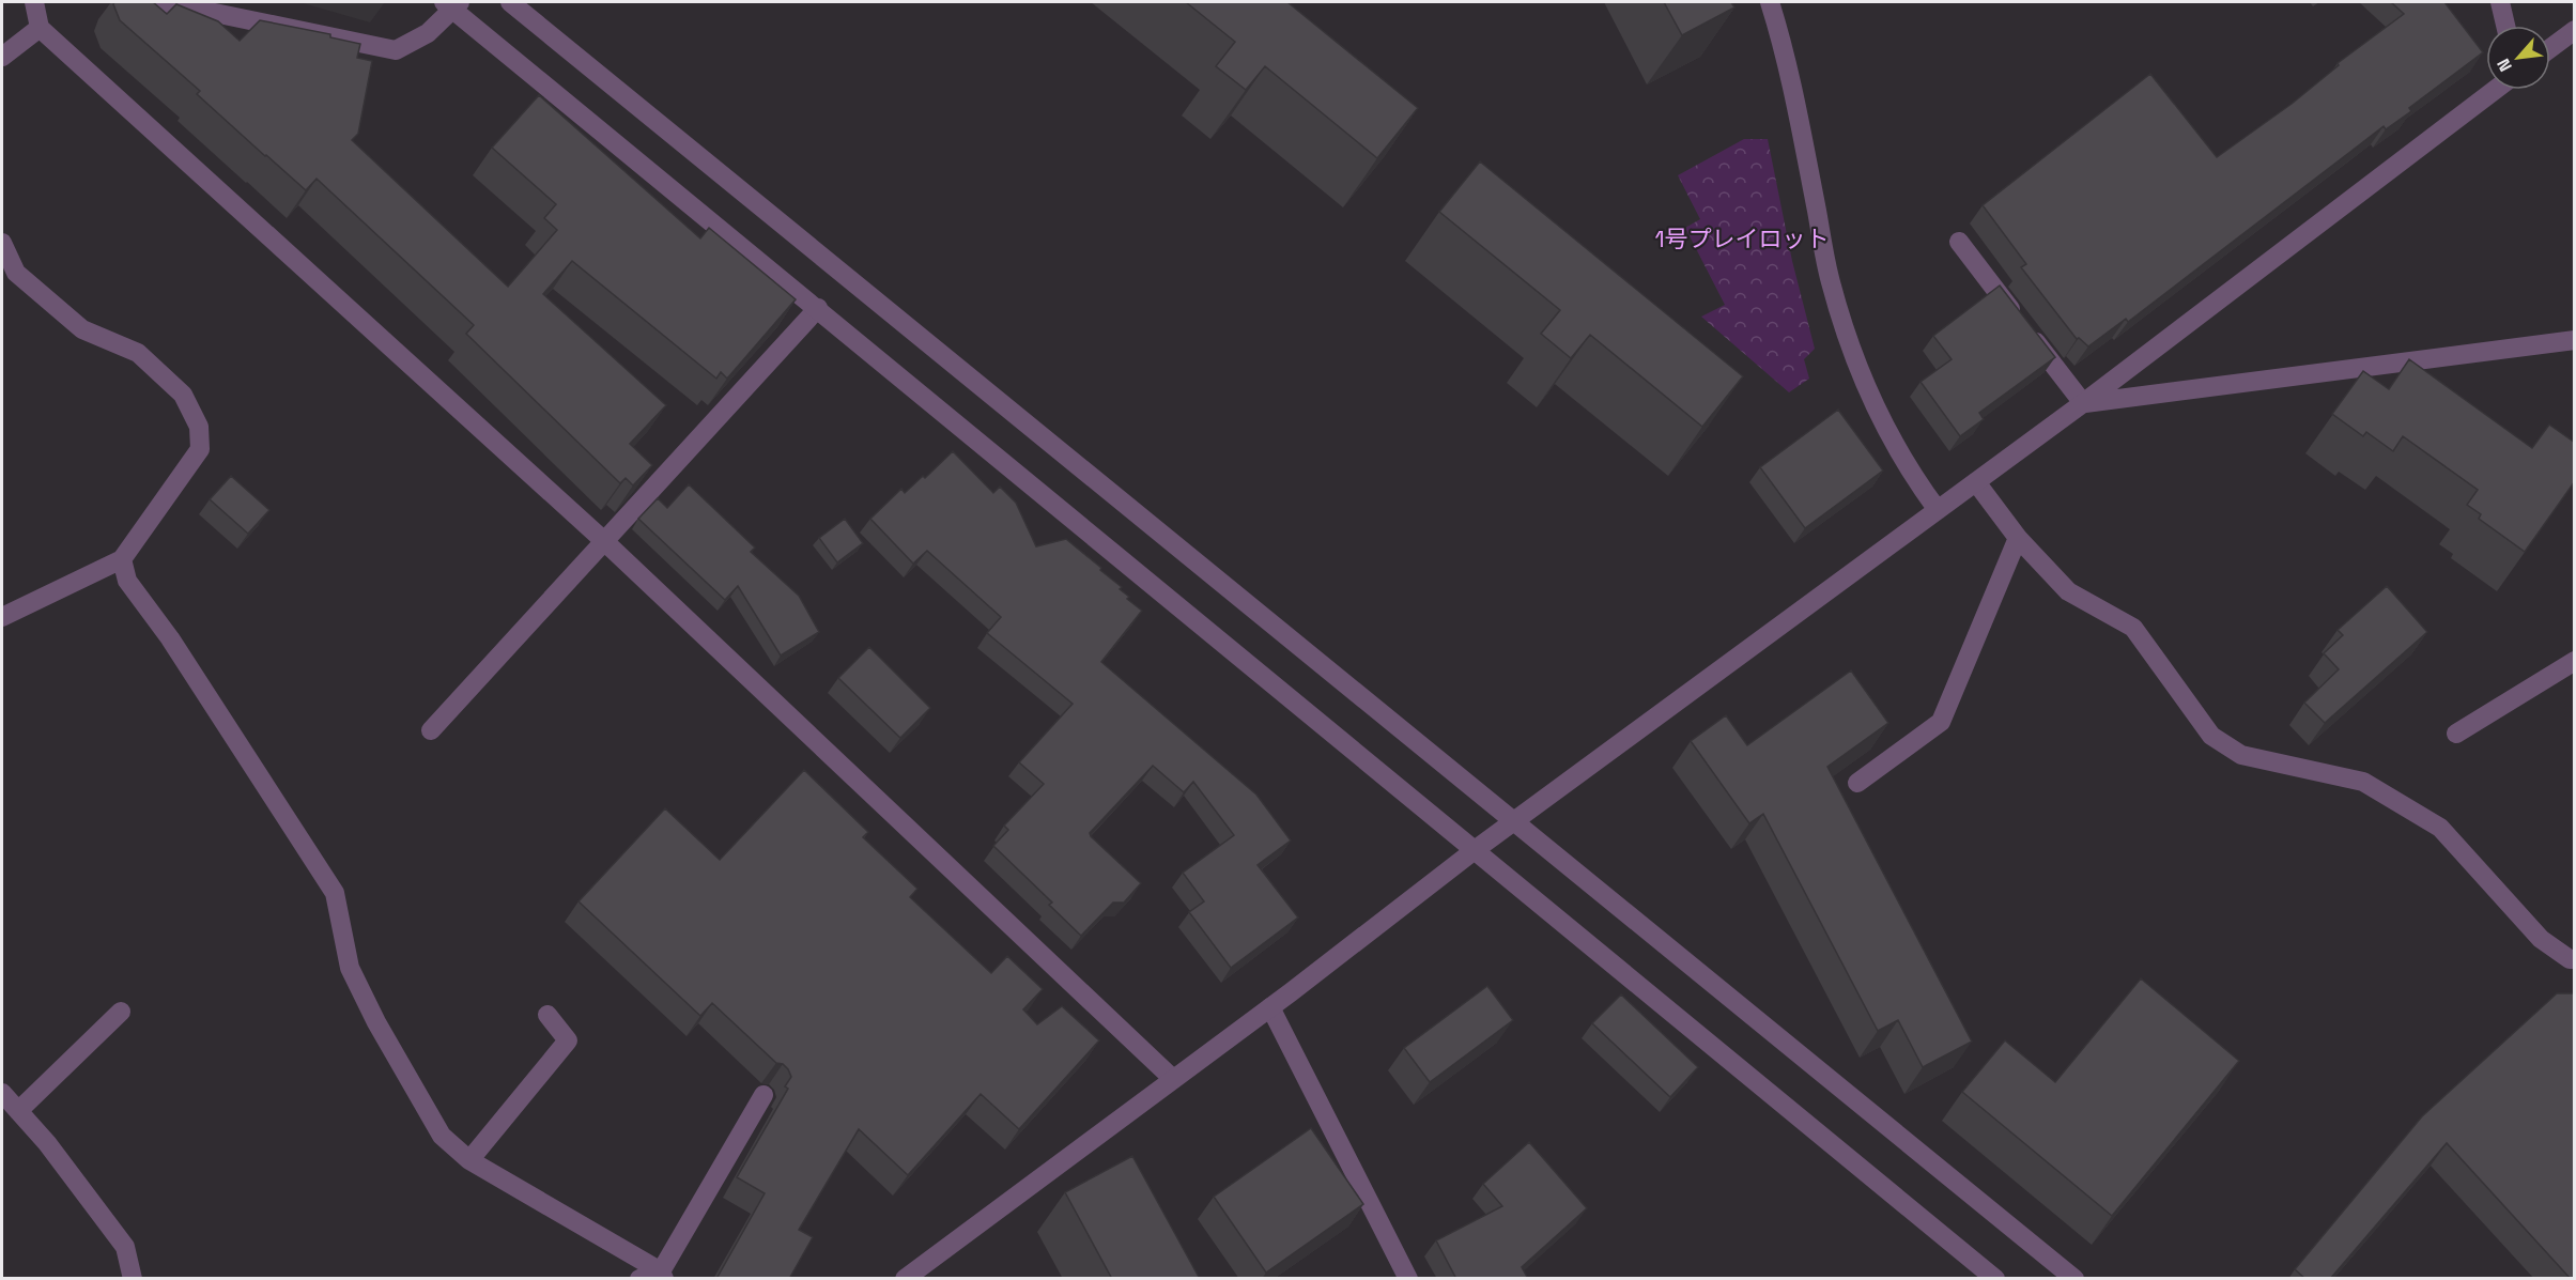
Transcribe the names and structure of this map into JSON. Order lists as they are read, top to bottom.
{
  "parks": ["1号プレイロット"],
  "north": "bottom left"
}
